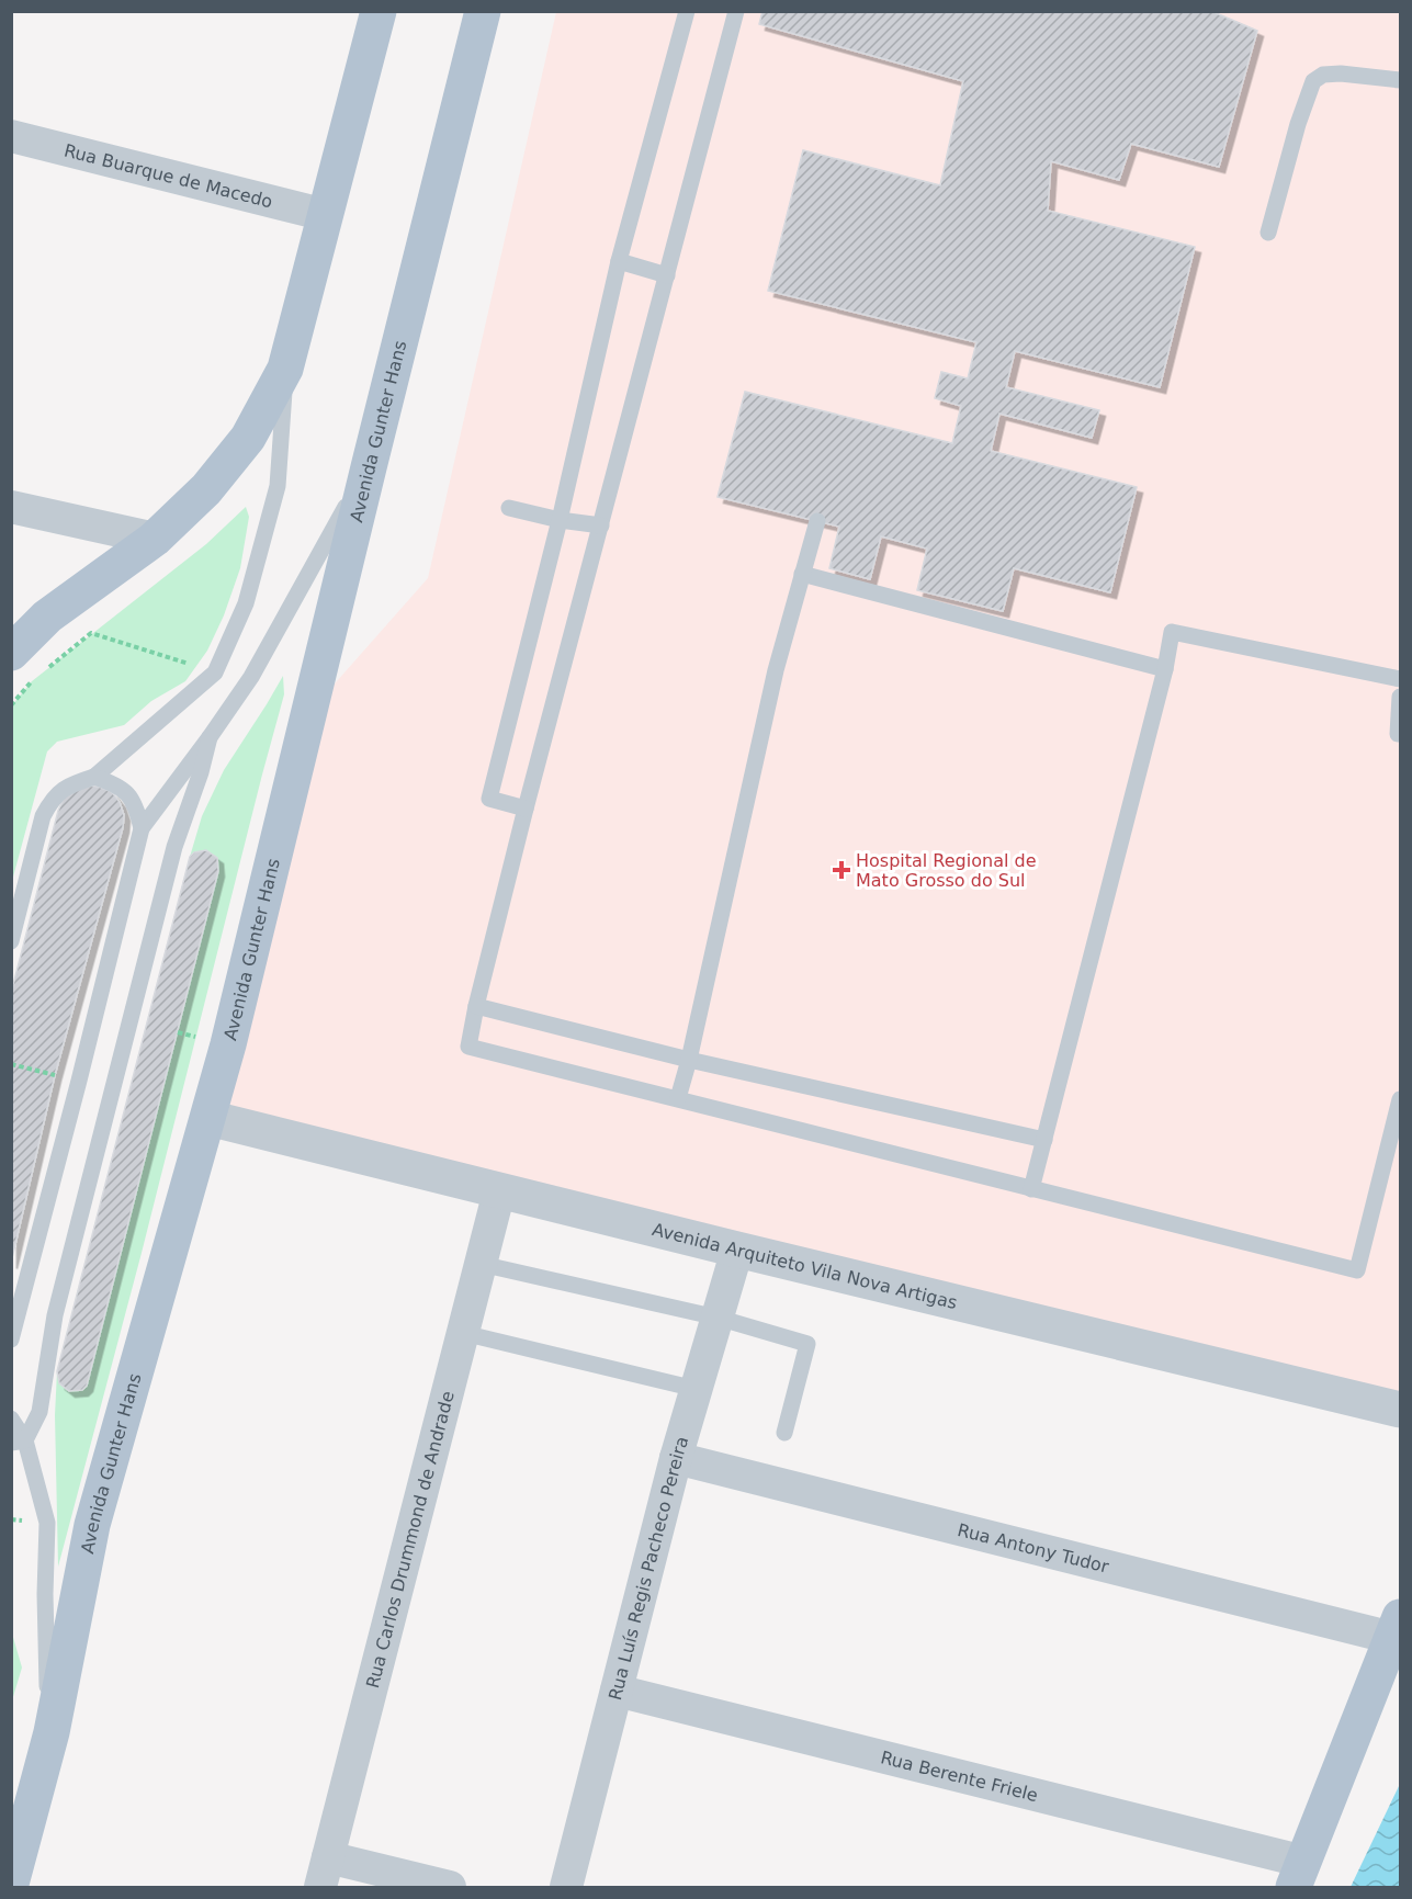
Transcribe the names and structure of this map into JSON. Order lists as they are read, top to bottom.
{
  "streets": {
    "main road": ["Avenida Gunter Hans"],
    "street": [
      "Rua Buarque de Macedo",
      "Avenida Arquiteto Vila Nova Artigas",
      "Rua Carlos Drummond de Andrade",
      "Rua Antony Tudor",
      "Rua Luís Regis Pacheco Pereira",
      "Rua Berente Friele"
    ]
  },
  "crossings": [
    ["Avenida Gunter Hans", "Avenida Arquiteto Vila Nova Artigas"],
    ["Avenida Arquiteto Vila Nova Artigas", "Rua Carlos Drummond de Andrade"],
    ["Avenida Arquiteto Vila Nova Artigas", "Rua Luís Regis Pacheco Pereira"],
    ["Rua Antony Tudor", "Rua Luís Regis Pacheco Pereira"],
    ["Rua Luís Regis Pacheco Pereira", "Rua Berente Friele"]
  ],
  "places": {
    "health": ["Hospital Regional de Mato Grosso do Sul"]
  }
}
